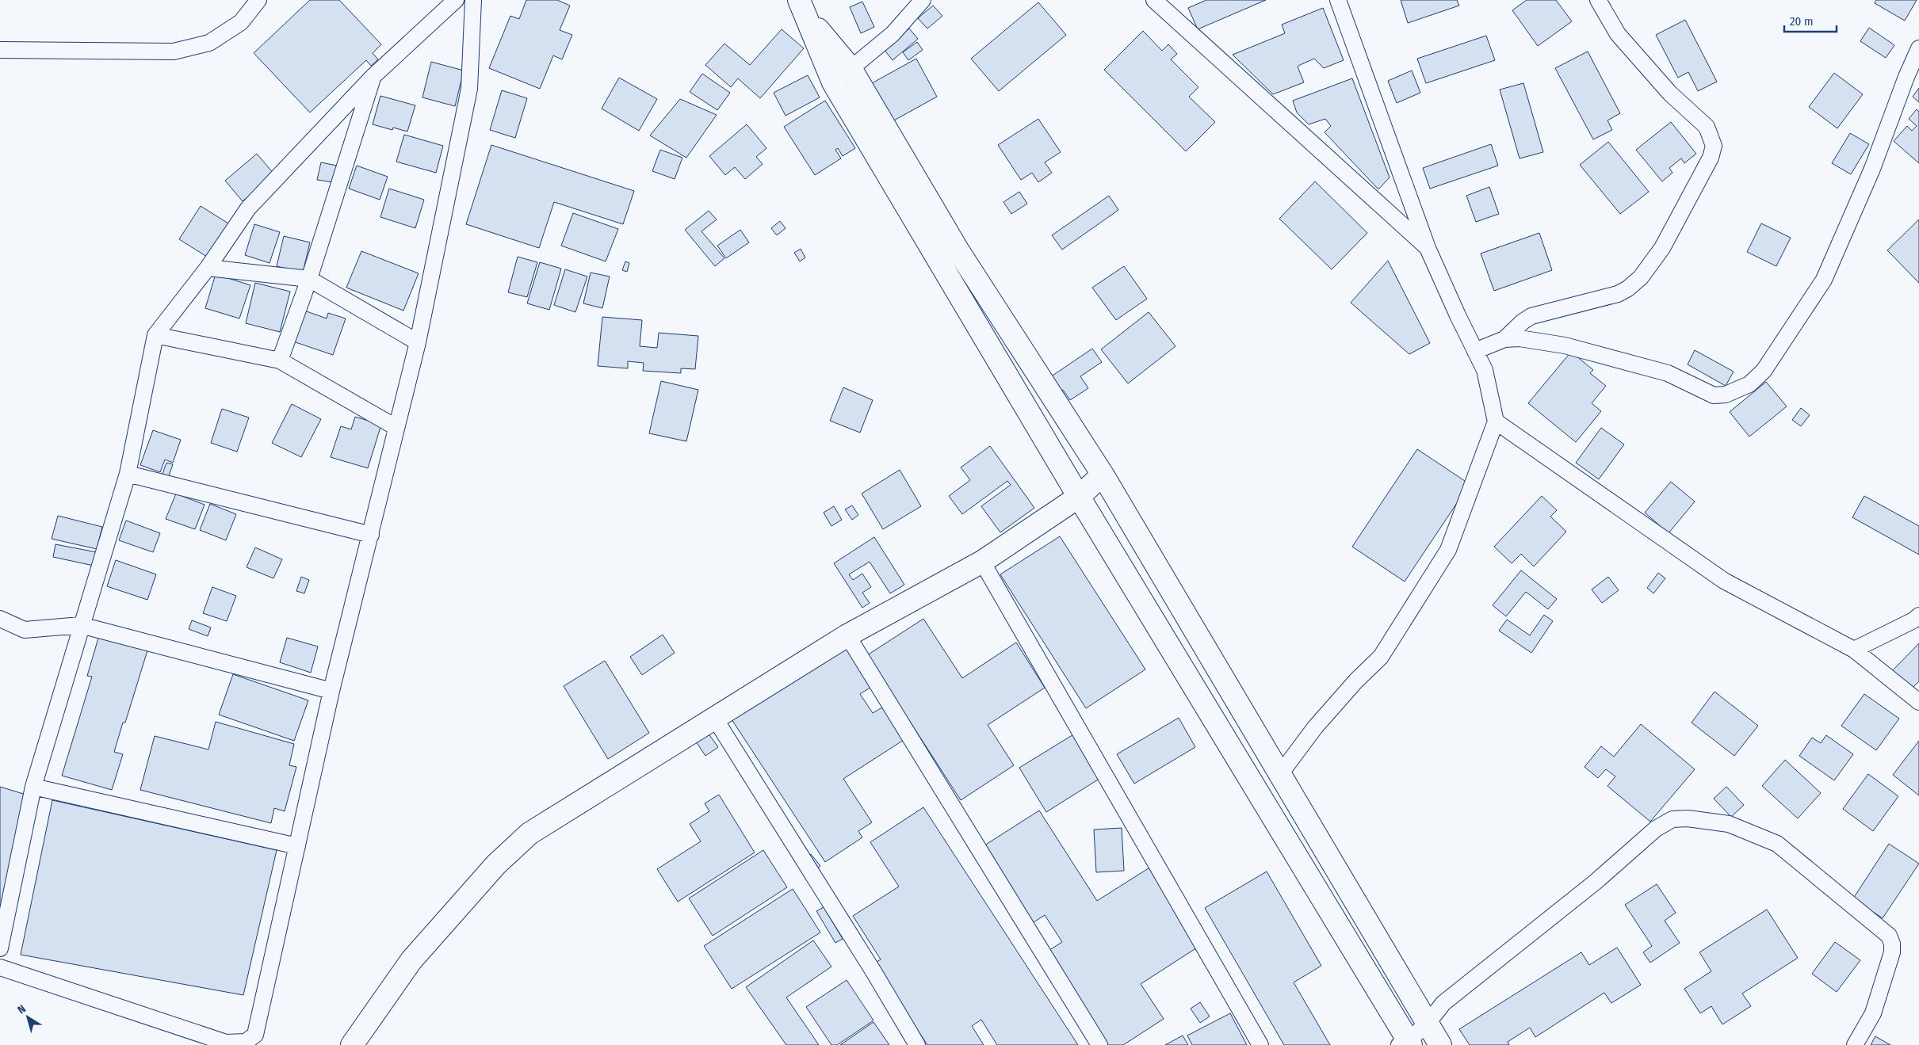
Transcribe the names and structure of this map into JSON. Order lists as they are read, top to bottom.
{
  "scale_bar": "20 m",
  "north": "top left"
}
